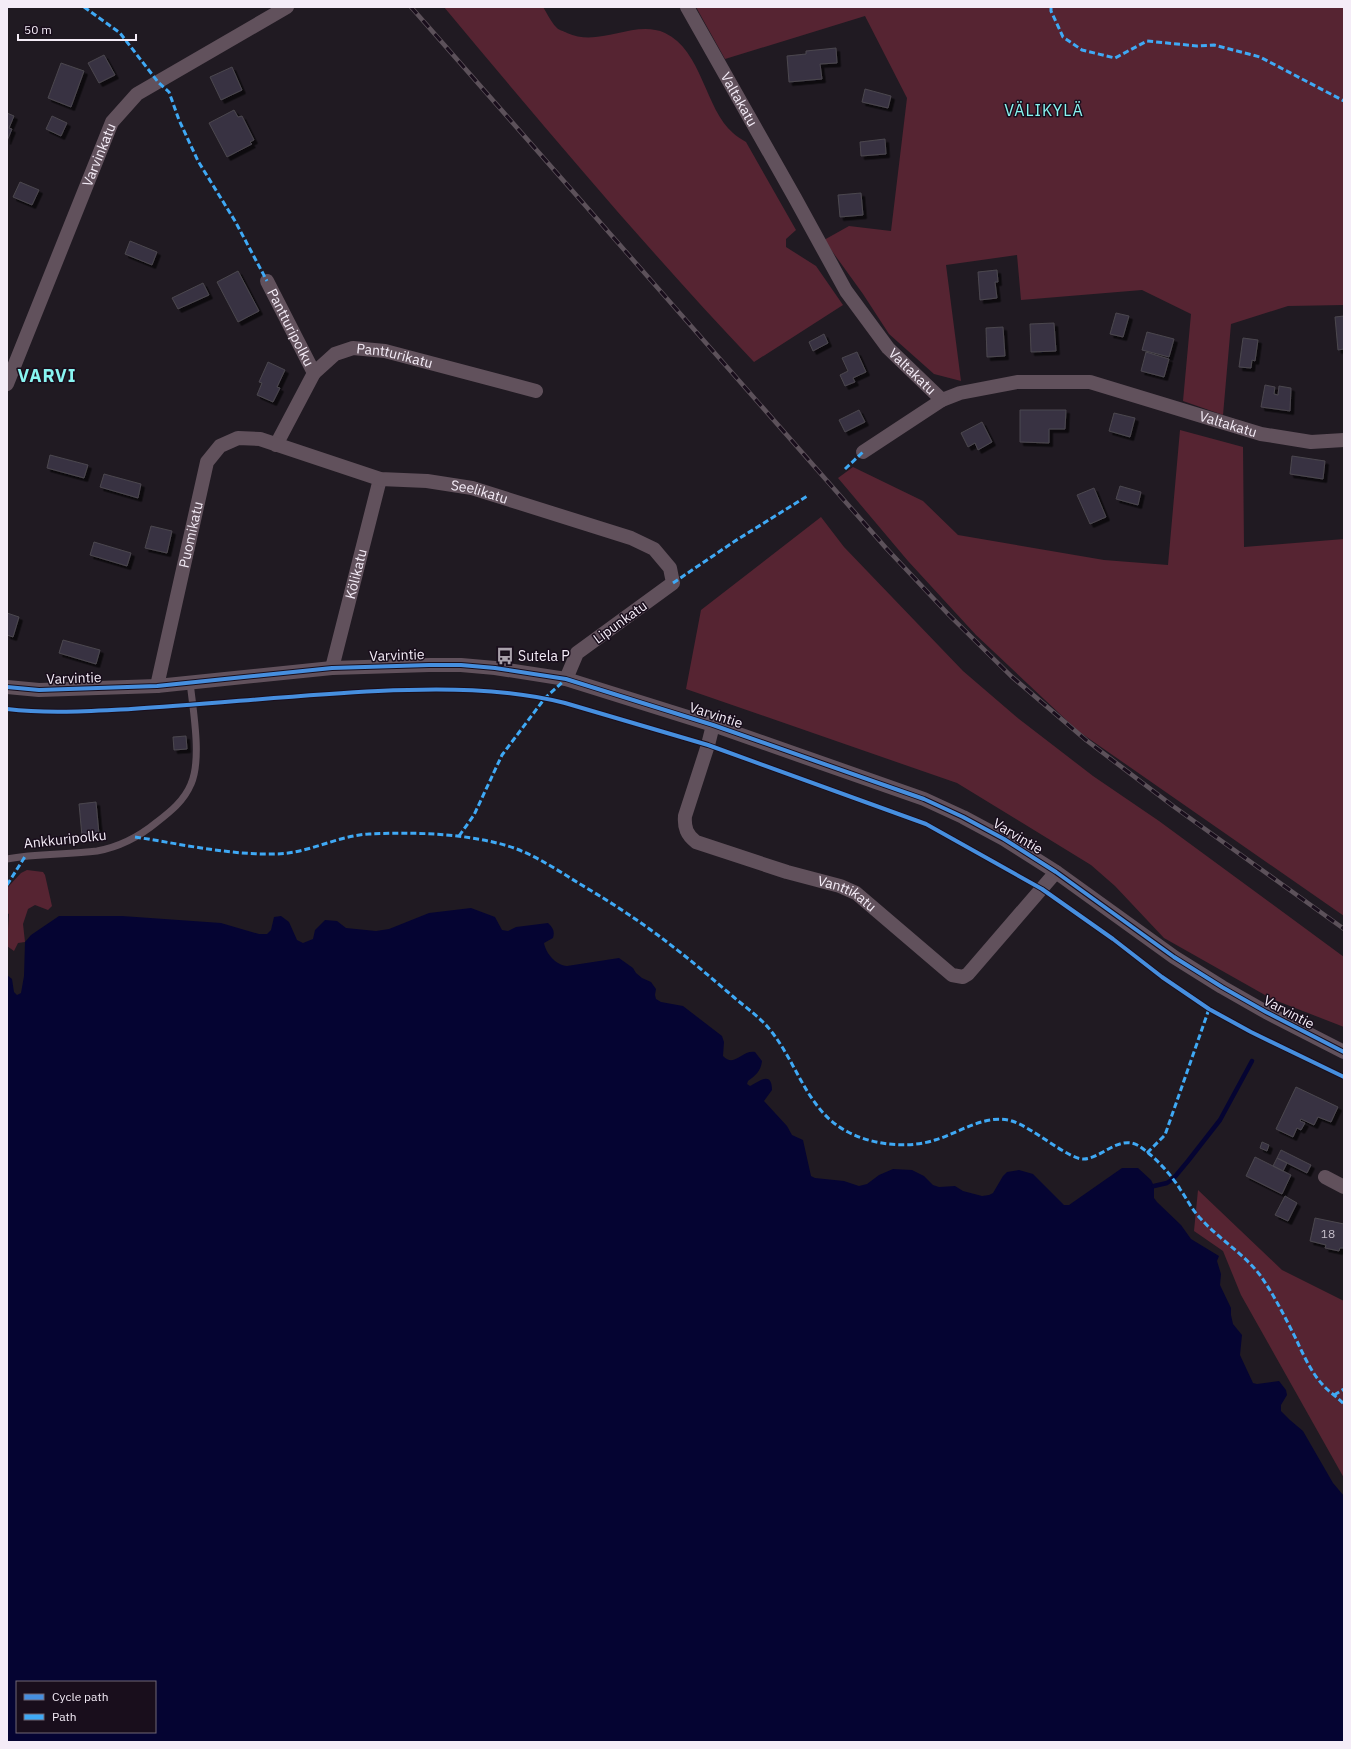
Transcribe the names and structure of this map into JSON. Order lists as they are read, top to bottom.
{
  "streets": {
    "street": [
      "Valtakatu",
      "Varvinkatu",
      "Pantturipolku",
      "Pantturikatu",
      "Seelikatu",
      "Puomikatu",
      "Kölikatu",
      "Lipunkatu",
      "Varvintie",
      "Vanttikatu"
    ],
    "lane": ["Ankkuripolku"]
  },
  "crossings": [
    ["Pantturipolku", "Pantturikatu"],
    ["Pantturikatu", "Seelikatu"],
    ["Pantturikatu", "Puomikatu"],
    ["Seelikatu", "Puomikatu"],
    ["Seelikatu", "Kölikatu"],
    ["Seelikatu", "Lipunkatu"],
    ["Puomikatu", "Varvintie"],
    ["Kölikatu", "Varvintie"],
    ["Lipunkatu", "Varvintie"],
    ["Varvintie", "Ankkuripolku"],
    ["Varvintie", "Vanttikatu"]
  ],
  "districts": ["VÄLIKYLÄ", "VARVI"],
  "places": {
    "bus stop": ["Sutela P"]
  },
  "house_numbers": ["18"],
  "legend": ["Cycle path", "Path"],
  "scale_bar": "50 m"
}
